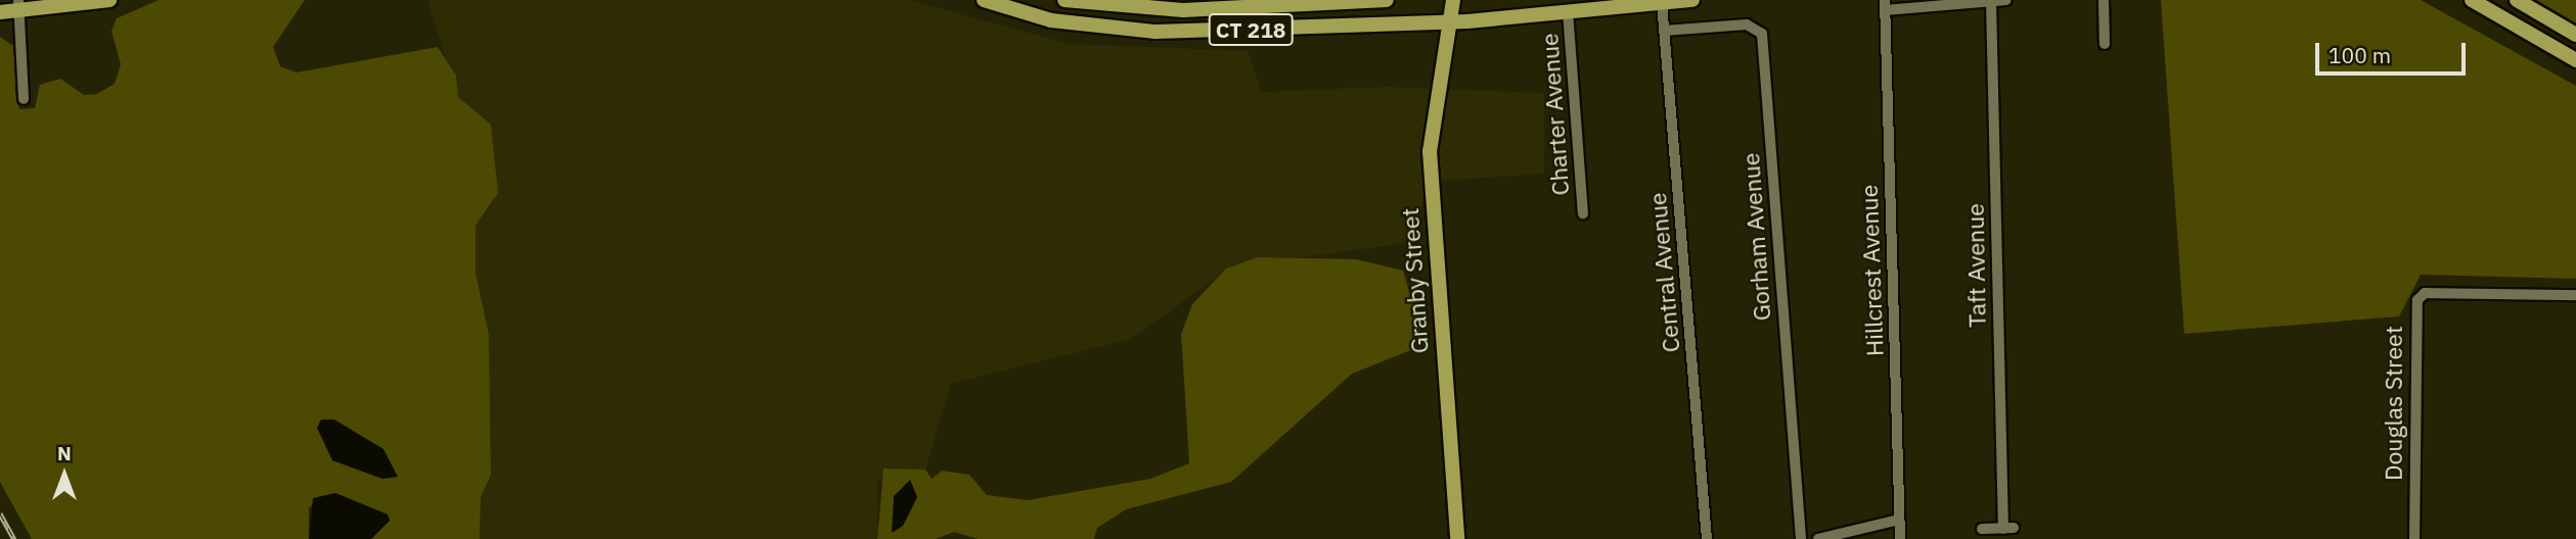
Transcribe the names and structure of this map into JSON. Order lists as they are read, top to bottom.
{
  "streets": {
    "main road": ["CT 218", "Granby Street"],
    "street": [
      "Charter Avenue",
      "Gorham Avenue",
      "Taft Avenue",
      "Hillcrest Avenue",
      "Central Avenue",
      "Douglas Street"
    ]
  },
  "crossings": [
    ["CT 218", "Charter Avenue"],
    ["CT 218", "Central Avenue"],
    ["CT 218", "Granby Street"],
    ["Gorham Avenue", "Central Avenue"]
  ],
  "scale_bar": "100 m",
  "north": "top"
}
